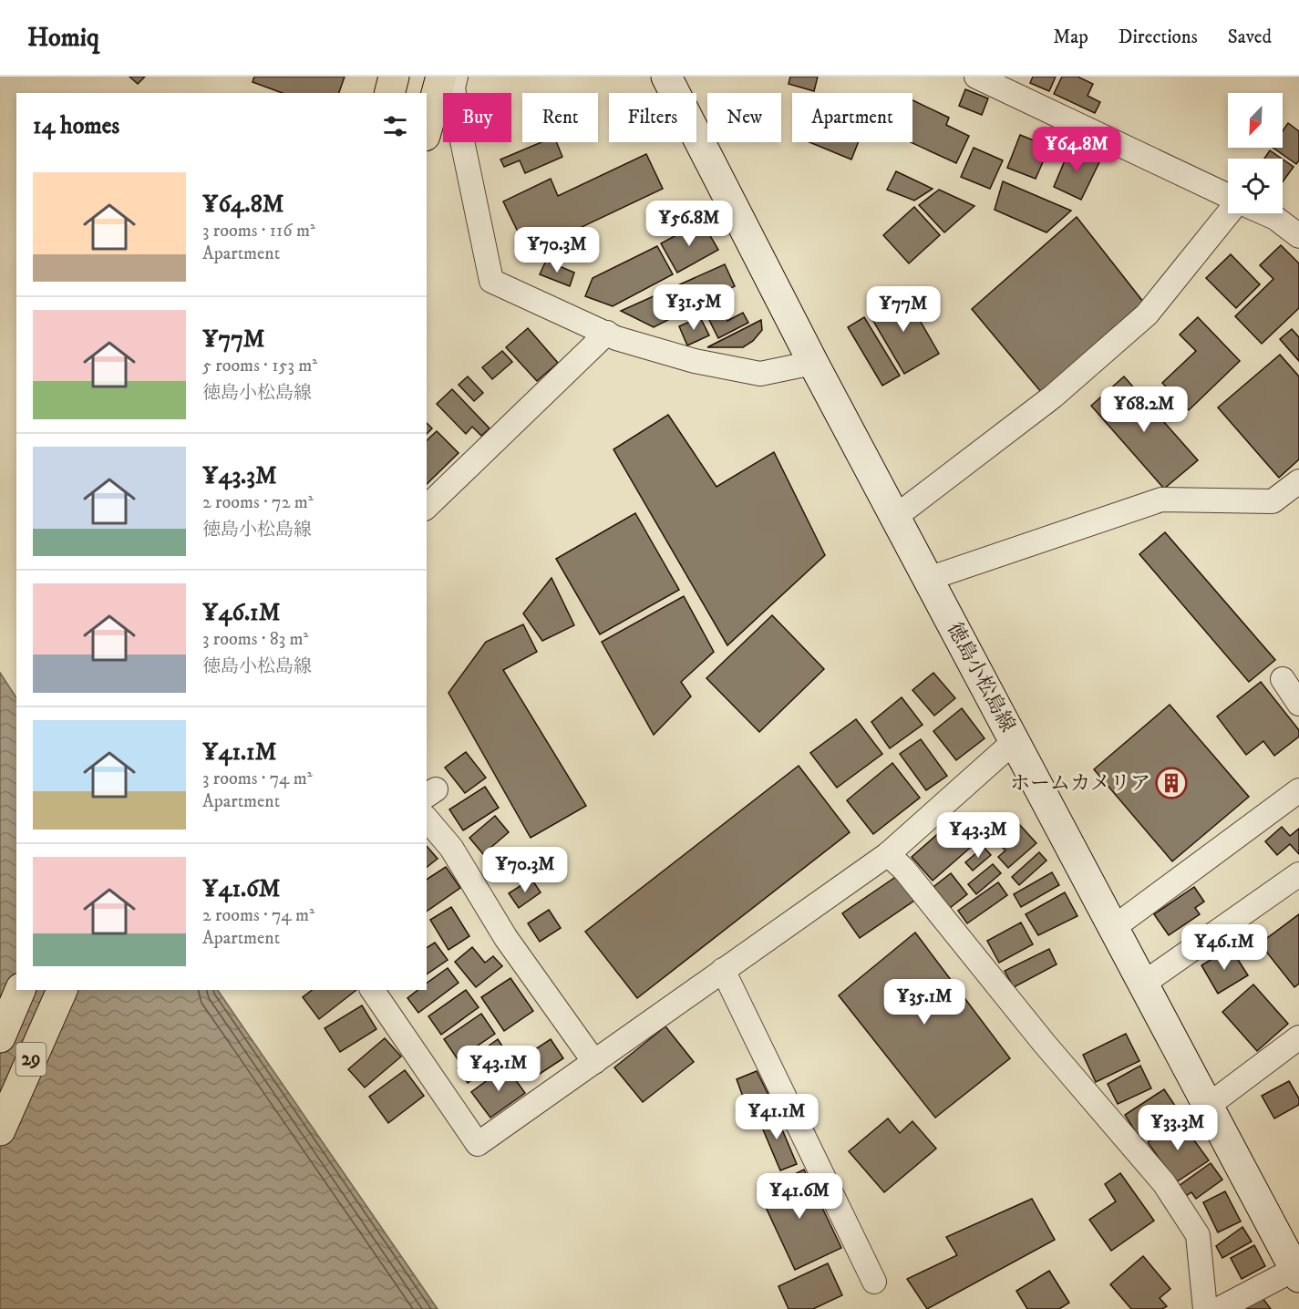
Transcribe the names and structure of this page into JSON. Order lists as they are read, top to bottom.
{
  "streets": {
    "main road": ["徳島小松島線", "29"]
  },
  "places": {
    "building": ["ホームカメリア"]
  },
  "north": "bottom left",
  "page": {
    "header": "Homiq",
    "nav": ["Map", "Directions", "Saved"],
    "chip": [
      "Buy",
      "Rent",
      "Filters",
      "New",
      "Apartment"
    ],
    "heading": "14 homes",
    "price": [
      "¥64.8M",
      "¥56.8M",
      "¥70.3M",
      "¥31.5M",
      "¥77M",
      "¥68.2M",
      "¥43.3M",
      "¥70.3M",
      "¥46.1M",
      "¥35.1M",
      "¥43.1M",
      "¥41.1M",
      "¥33.3M",
      "¥41.6M"
    ],
    "list": [
      {
        "name": "¥64.8M",
        "note": "3 rooms · 116 m² · Apartment"
      },
      {
        "name": "¥77M",
        "note": "5 rooms · 153 m² · 徳島小松島線"
      },
      {
        "name": "¥43.3M",
        "note": "2 rooms · 72 m² · 徳島小松島線"
      },
      {
        "name": "¥46.1M",
        "note": "3 rooms · 83 m² · 徳島小松島線"
      },
      {
        "name": "¥41.1M",
        "note": "3 rooms · 74 m² · Apartment"
      },
      {
        "name": "¥41.6M",
        "note": "2 rooms · 74 m² · Apartment"
      }
    ]
  }
}
